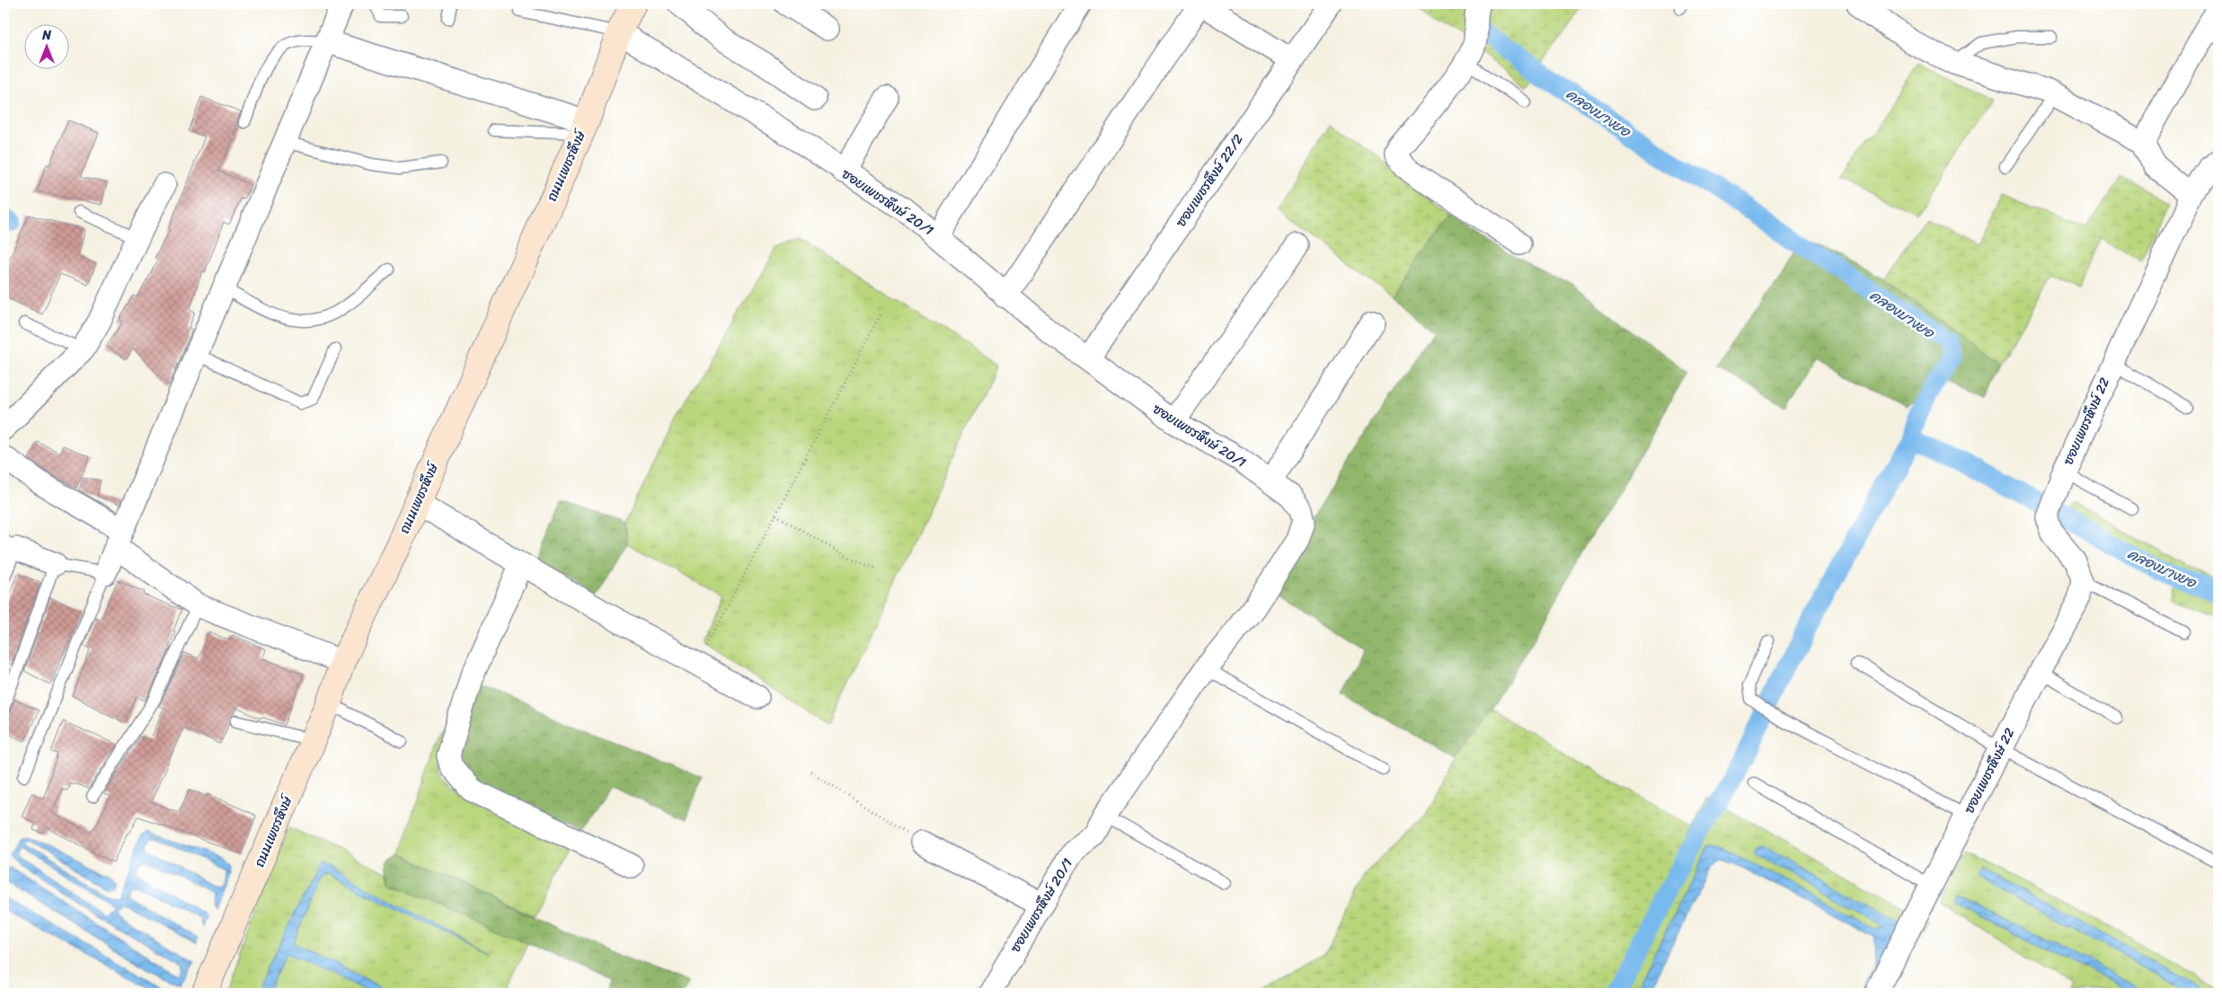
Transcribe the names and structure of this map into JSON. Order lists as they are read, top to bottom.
{
  "streets": {
    "main road": ["ถนนเพชรหึงษ์"],
    "street": ["ซอยเพชรหึงษ์ 22/2", "ซอยเพชรหึงษ์ 20/1", "ซอยเพชรหึงษ์ 22"]
  },
  "crossings": [
    ["ถนนเพชรหึงษ์", "ซอยเพชรหึงษ์ 20/1"],
    ["ซอยเพชรหึงษ์ 22/2", "ซอยเพชรหึงษ์ 20/1"]
  ],
  "water": ["คลองบางยอ"],
  "north": "top"
}
